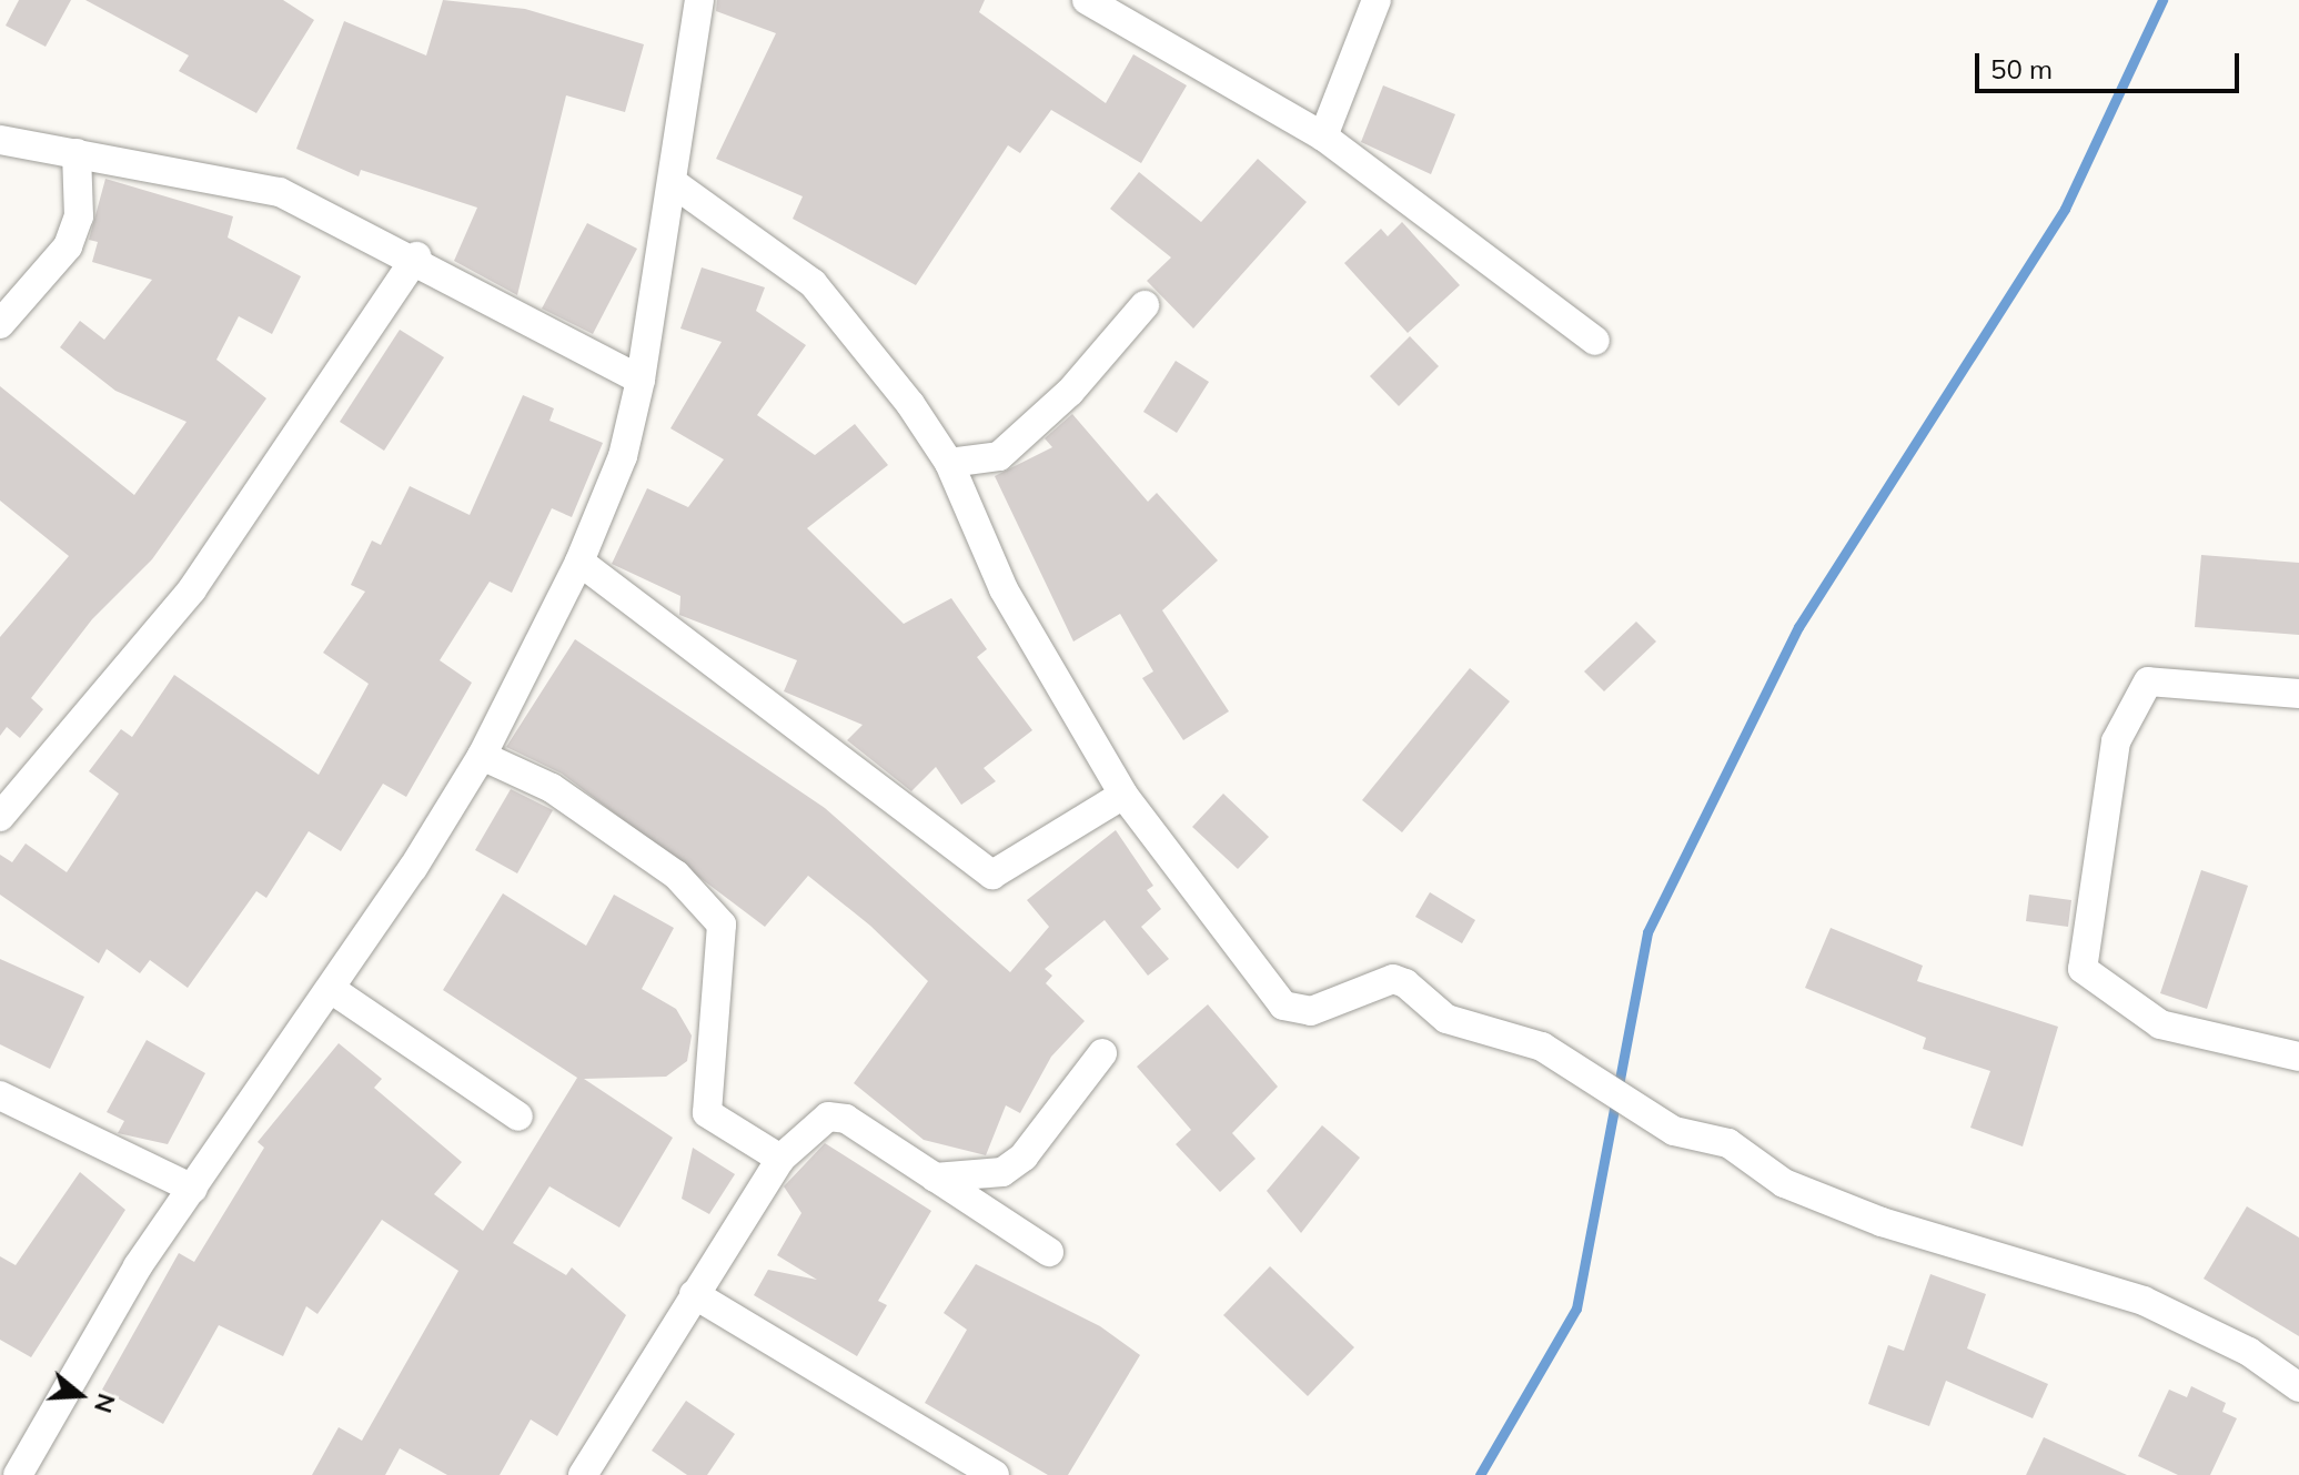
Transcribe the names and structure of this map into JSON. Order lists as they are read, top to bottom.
{
  "scale_bar": "50 m",
  "north": "right"
}
